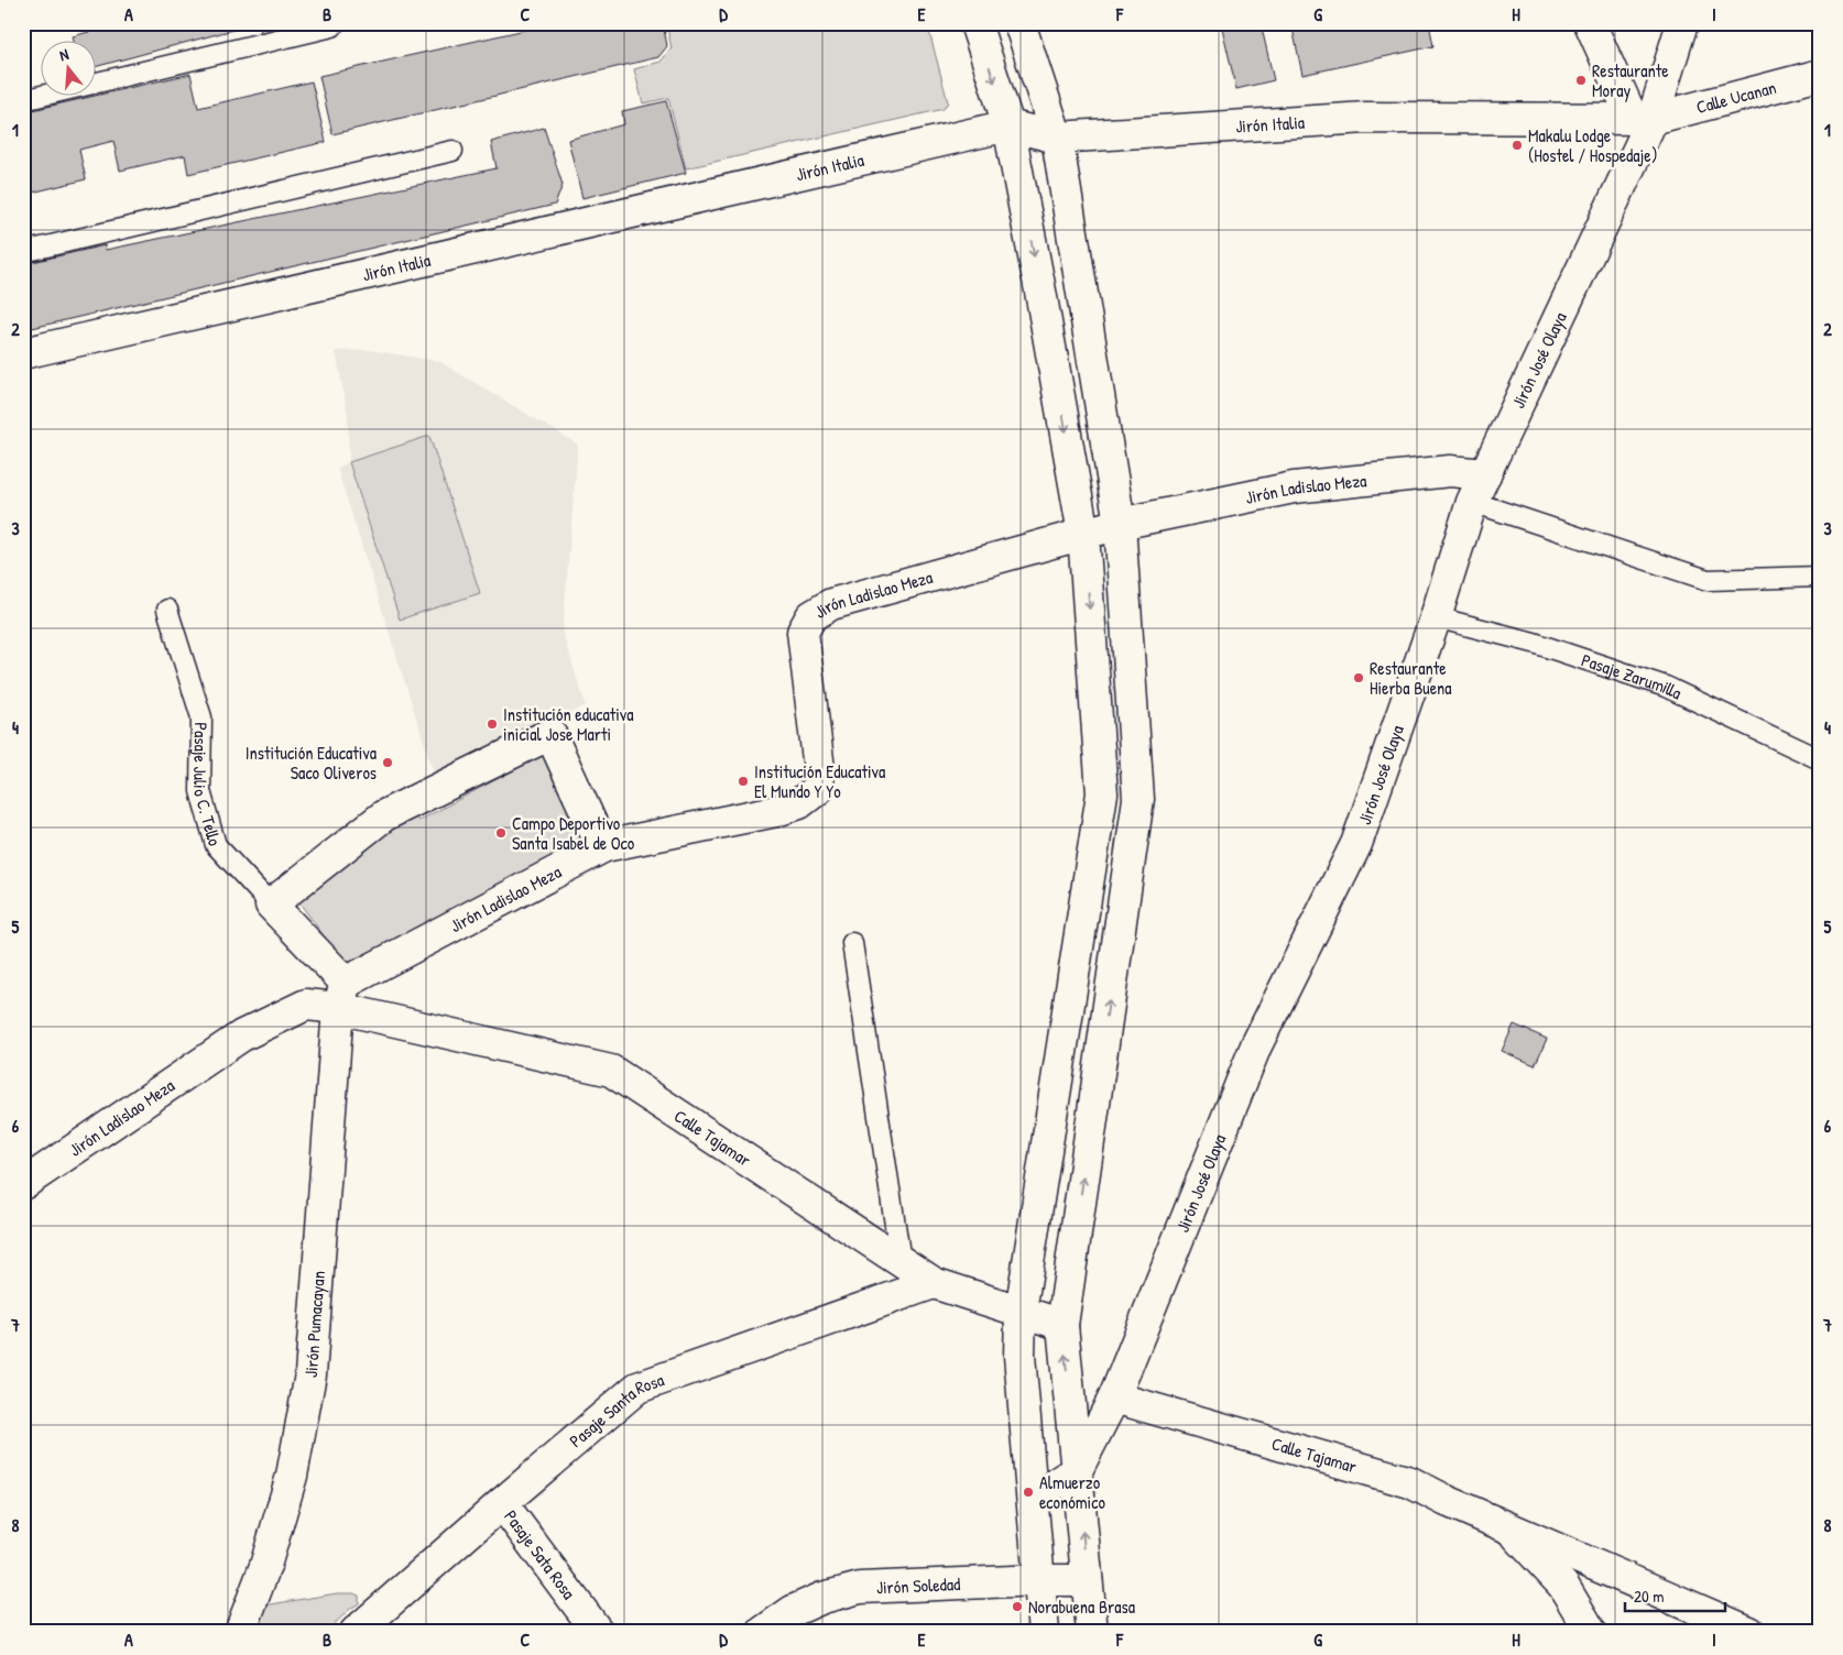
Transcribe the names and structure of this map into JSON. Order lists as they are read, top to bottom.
{
  "streets": {
    "street": [
      "Calle Ucanan",
      "Jirón Italia",
      "Jirón José Olaya",
      "Jirón Ladislao Meza",
      "Pasaje Julio C. Tello",
      "Calle Tajamar",
      "Jirón Pumacayan",
      "Pasaje Santa Rosa",
      "Pasaje Sata Rosa",
      "Jirón Soledad"
    ],
    "lane": ["Pasaje Zarumilla"]
  },
  "crossings": [
    ["Calle Ucanan", "Jirón Italia"],
    ["Calle Ucanan", "Jirón José Olaya"],
    ["Jirón Italia", "Jirón José Olaya"],
    ["Jirón José Olaya", "Jirón Ladislao Meza"],
    ["Jirón José Olaya", "Pasaje Zarumilla"],
    ["Jirón José Olaya", "Calle Tajamar"],
    ["Jirón Ladislao Meza", "Pasaje Julio C. Tello"],
    ["Jirón Ladislao Meza", "Calle Tajamar"],
    ["Jirón Ladislao Meza", "Jirón Pumacayan"],
    ["Pasaje Julio C. Tello", "Calle Tajamar"],
    ["Pasaje Julio C. Tello", "Jirón Pumacayan"],
    ["Calle Tajamar", "Jirón Pumacayan"],
    ["Calle Tajamar", "Pasaje Santa Rosa"],
    ["Pasaje Santa Rosa", "Pasaje Sata Rosa"]
  ],
  "places": [
    "Restaurante Moray",
    "Makalu Lodge (Hostel / Hospedaje)",
    "Restaurante Hierba Buena",
    "Institución educativa inicial Jose Marti",
    "Institución Educativa Saco Oliveros",
    "Institución Educativa El Mundo Y Yo",
    "Campo Deportivo Santa Isabel de Oco",
    "Almuerzo económico",
    "Norabuena Brasa"
  ],
  "scale_bar": "20 m",
  "north": "top",
  "grid": {
    "columns": [
      "A",
      "B",
      "C",
      "D",
      "E",
      "F",
      "G",
      "H",
      "I"
    ],
    "rows": [
      "1",
      "2",
      "3",
      "4",
      "5",
      "6",
      "7",
      "8"
    ]
  }
}
